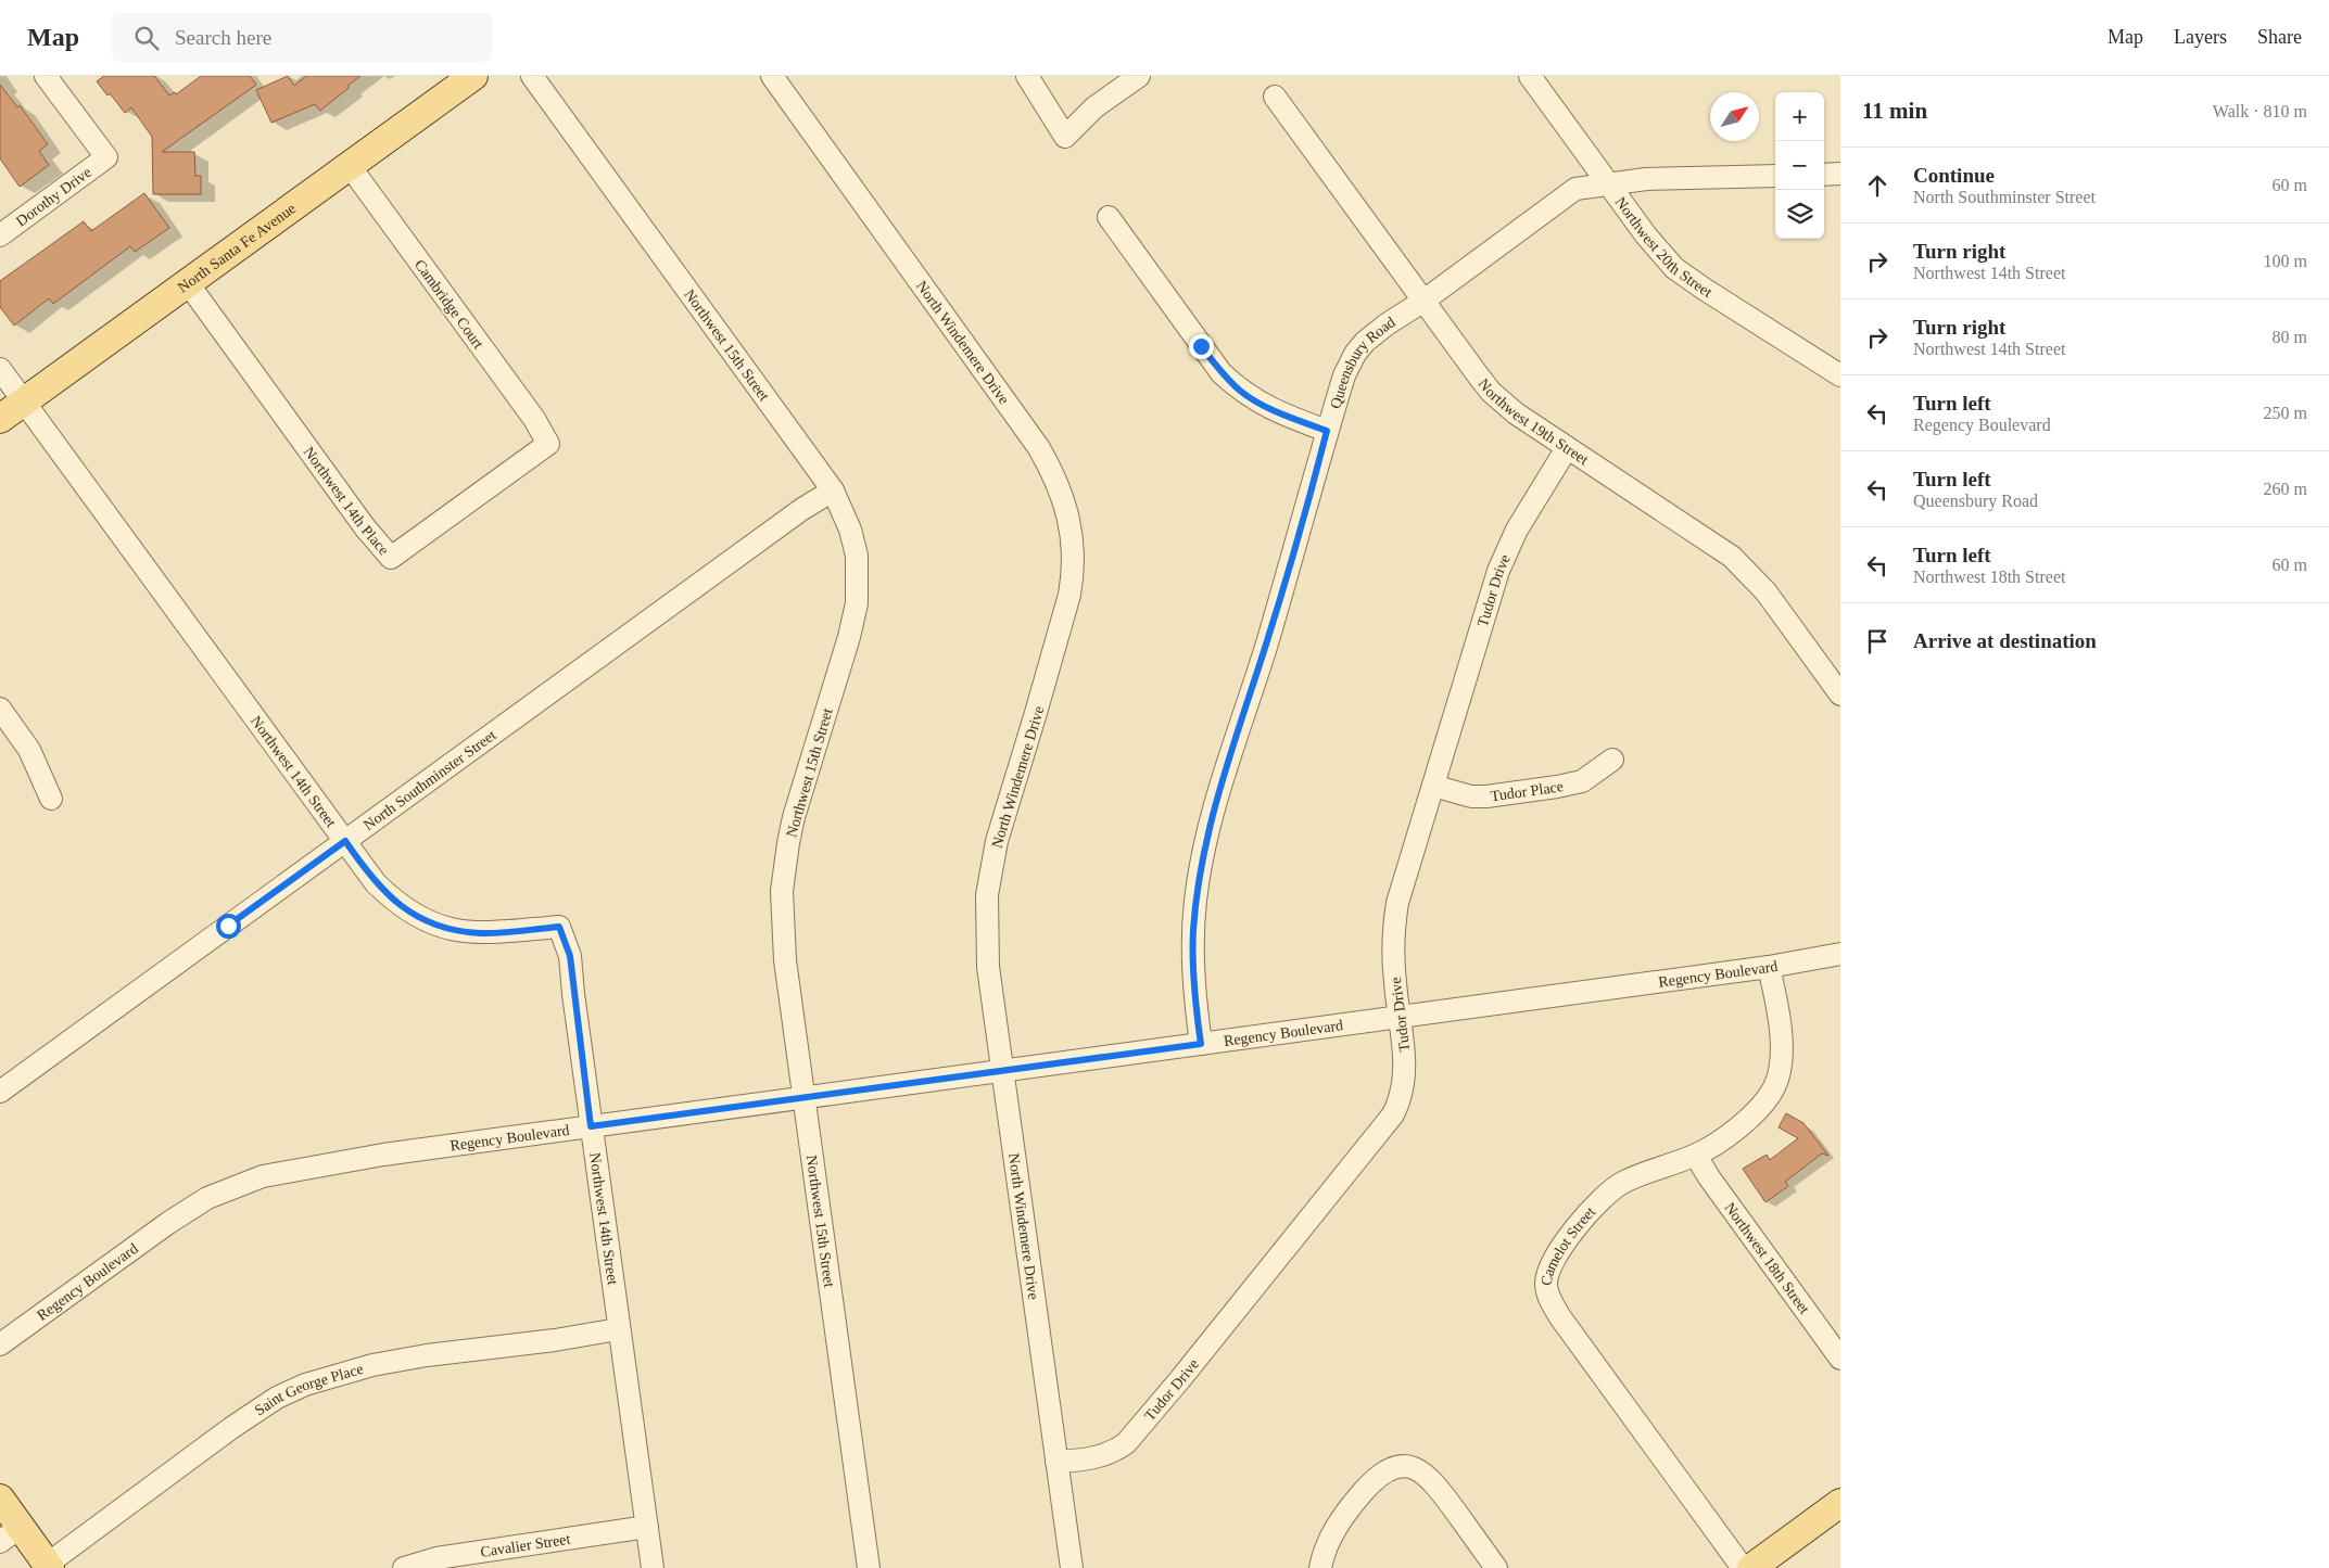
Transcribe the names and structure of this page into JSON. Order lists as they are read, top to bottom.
{
  "streets": {
    "main road": ["North Santa Fe Avenue"],
    "street": [
      "Dorothy Drive",
      "Northwest 20th Street",
      "Cambridge Court",
      "North Windemere Drive",
      "Northwest 15th Street",
      "Queensbury Road",
      "Northwest 19th Street",
      "Northwest 14th Place",
      "Tudor Drive",
      "Northwest 14th Street",
      "North Southminster Street",
      "Tudor Place",
      "Regency Boulevard",
      "Camelot Street",
      "Northwest 18th Street",
      "Saint George Place",
      "Cavalier Street"
    ]
  },
  "crossings": [
    ["Northwest 20th Street", "Queensbury Road"],
    ["North Santa Fe Avenue", "Cambridge Court"],
    ["North Santa Fe Avenue", "Northwest 14th Place"],
    ["North Santa Fe Avenue", "Northwest 14th Street"],
    ["Cambridge Court", "Northwest 14th Place"],
    ["North Windemere Drive", "Tudor Drive"],
    ["North Windemere Drive", "Regency Boulevard"],
    ["Northwest 15th Street", "North Southminster Street"],
    ["Northwest 15th Street", "Regency Boulevard"],
    ["Queensbury Road", "Northwest 19th Street"],
    ["Queensbury Road", "Regency Boulevard"],
    ["Northwest 19th Street", "Tudor Drive"],
    ["Tudor Drive", "Tudor Place"],
    ["Tudor Drive", "Regency Boulevard"],
    ["Northwest 14th Street", "North Southminster Street"],
    ["Northwest 14th Street", "Regency Boulevard"],
    ["Northwest 14th Street", "Saint George Place"],
    ["Northwest 14th Street", "Cavalier Street"],
    ["Regency Boulevard", "Camelot Street"],
    ["Camelot Street", "Northwest 18th Street"]
  ],
  "north": "top right",
  "page": {
    "header": "Map",
    "search": "Search here",
    "nav": ["Map", "Layers", "Share"],
    "heading": ["11 min", "Walk · 810 m"],
    "map_buttons": ["+", "−"],
    "list": [
      ["Continue", "North Southminster Street", "60 m"],
      ["Turn right", "Northwest 14th Street", "100 m"],
      ["Turn right", "Northwest 14th Street", "80 m"],
      ["Turn left", "Regency Boulevard", "250 m"],
      ["Turn left", "Queensbury Road", "260 m"],
      ["Turn left", "Northwest 18th Street", "60 m"],
      "Arrive at destination"
    ]
  }
}
